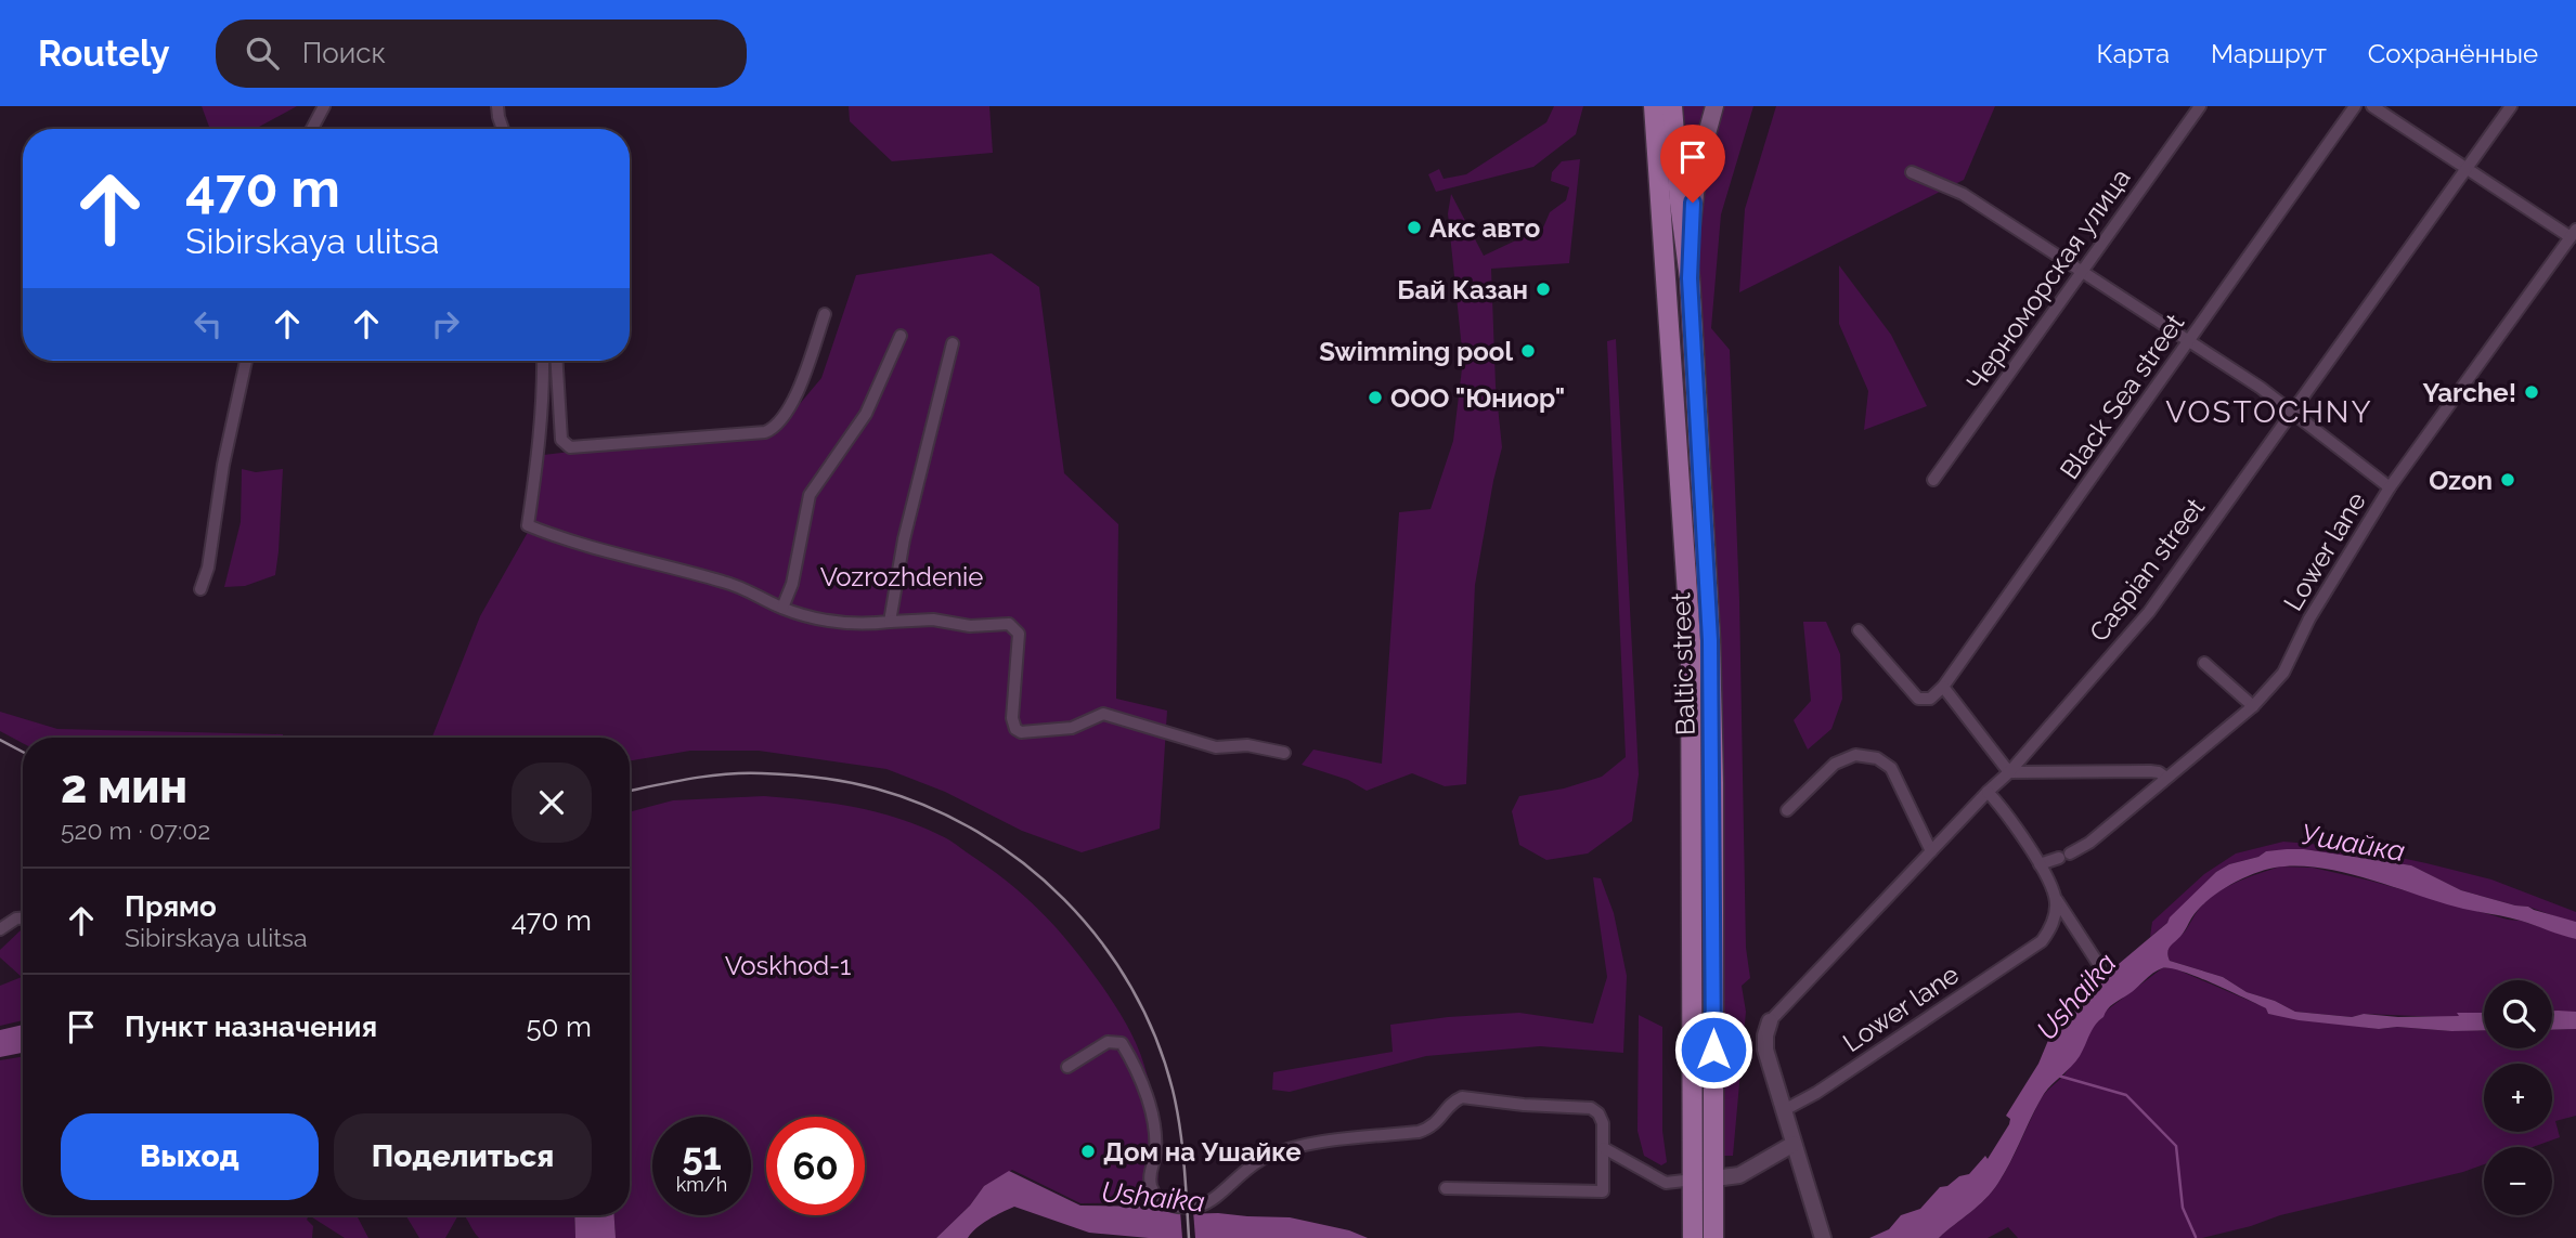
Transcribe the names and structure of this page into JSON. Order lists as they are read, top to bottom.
{
  "streets": {
    "main road": ["Baltic street"],
    "street": [
      "Черноморская улица",
      "Black Sea street",
      "Lower lane",
      "Caspian street"
    ]
  },
  "districts": ["VOSTOCHNY"],
  "water": ["Ушайка", "Ushaika"],
  "parks": ["Vozrozhdenie", "Voskhod-1"],
  "places": [
    "Акс авто",
    "Бай Казан",
    "Swimming pool",
    "Yarche!",
    "ООО \"Юниор\"",
    "Ozon",
    "Дом на Ушайке"
  ],
  "page": {
    "header": "Routely",
    "search": "Поиск",
    "nav": ["Карта", "Маршрут", "Сохранённые"],
    "turn": ["470 m", "Sibirskaya ulitsa"],
    "heading": ["2 мин", "520 m · 07:02"],
    "list": [
      {
        "name": "Прямо",
        "note": "Sibirskaya ulitsa",
        "value": "470 m"
      },
      {
        "name": "Пункт назначения",
        "value": "50 m"
      }
    ],
    "map_buttons": ["+", "−"],
    "buttons": ["Выход", "Поделиться"],
    "speed": "51 km/h",
    "limit": "60"
  }
}
